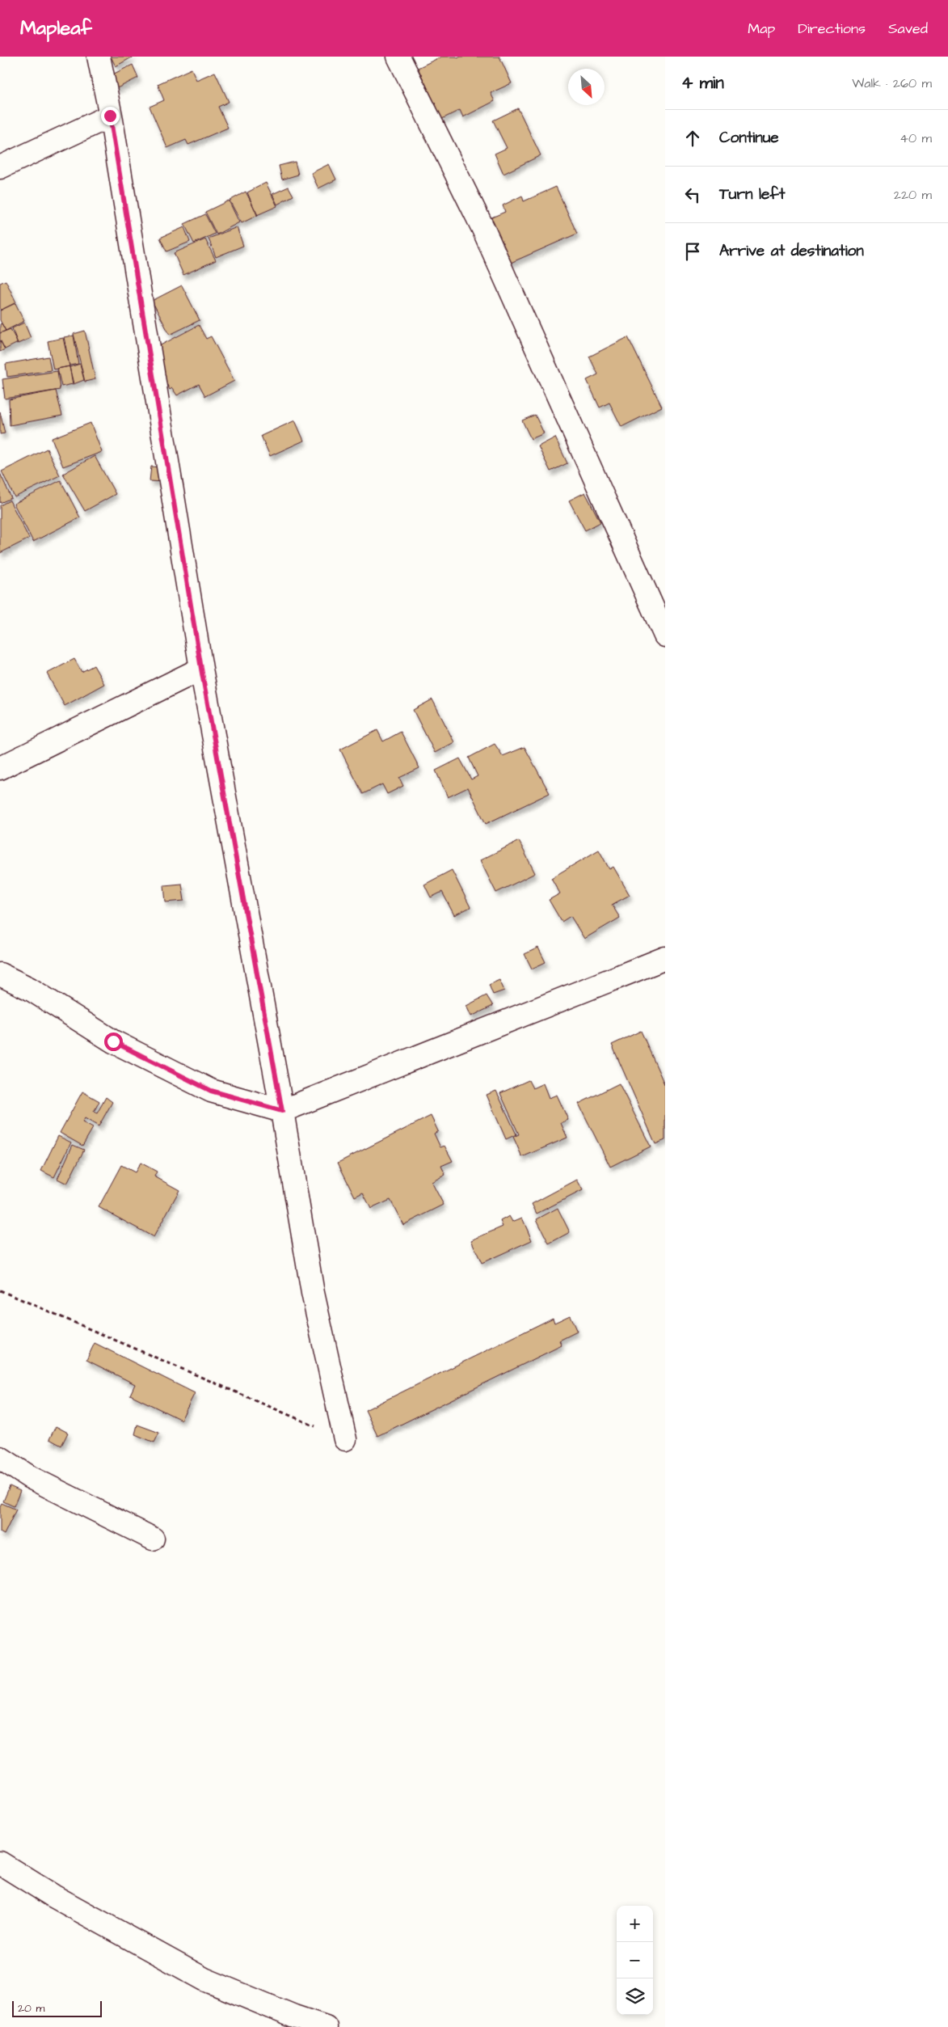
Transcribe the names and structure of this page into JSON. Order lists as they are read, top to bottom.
{
  "scale_bar": "20 m",
  "north": "bottom right",
  "page": {
    "header": "Mapleaf",
    "nav": ["Map", "Directions", "Saved"],
    "heading": ["4 min", "Walk · 260 m"],
    "list": [
      ["Continue", "40 m"],
      ["Turn left", "220 m"],
      "Arrive at destination"
    ],
    "map_buttons": ["+", "−"],
    "scale": "20 m"
  }
}
